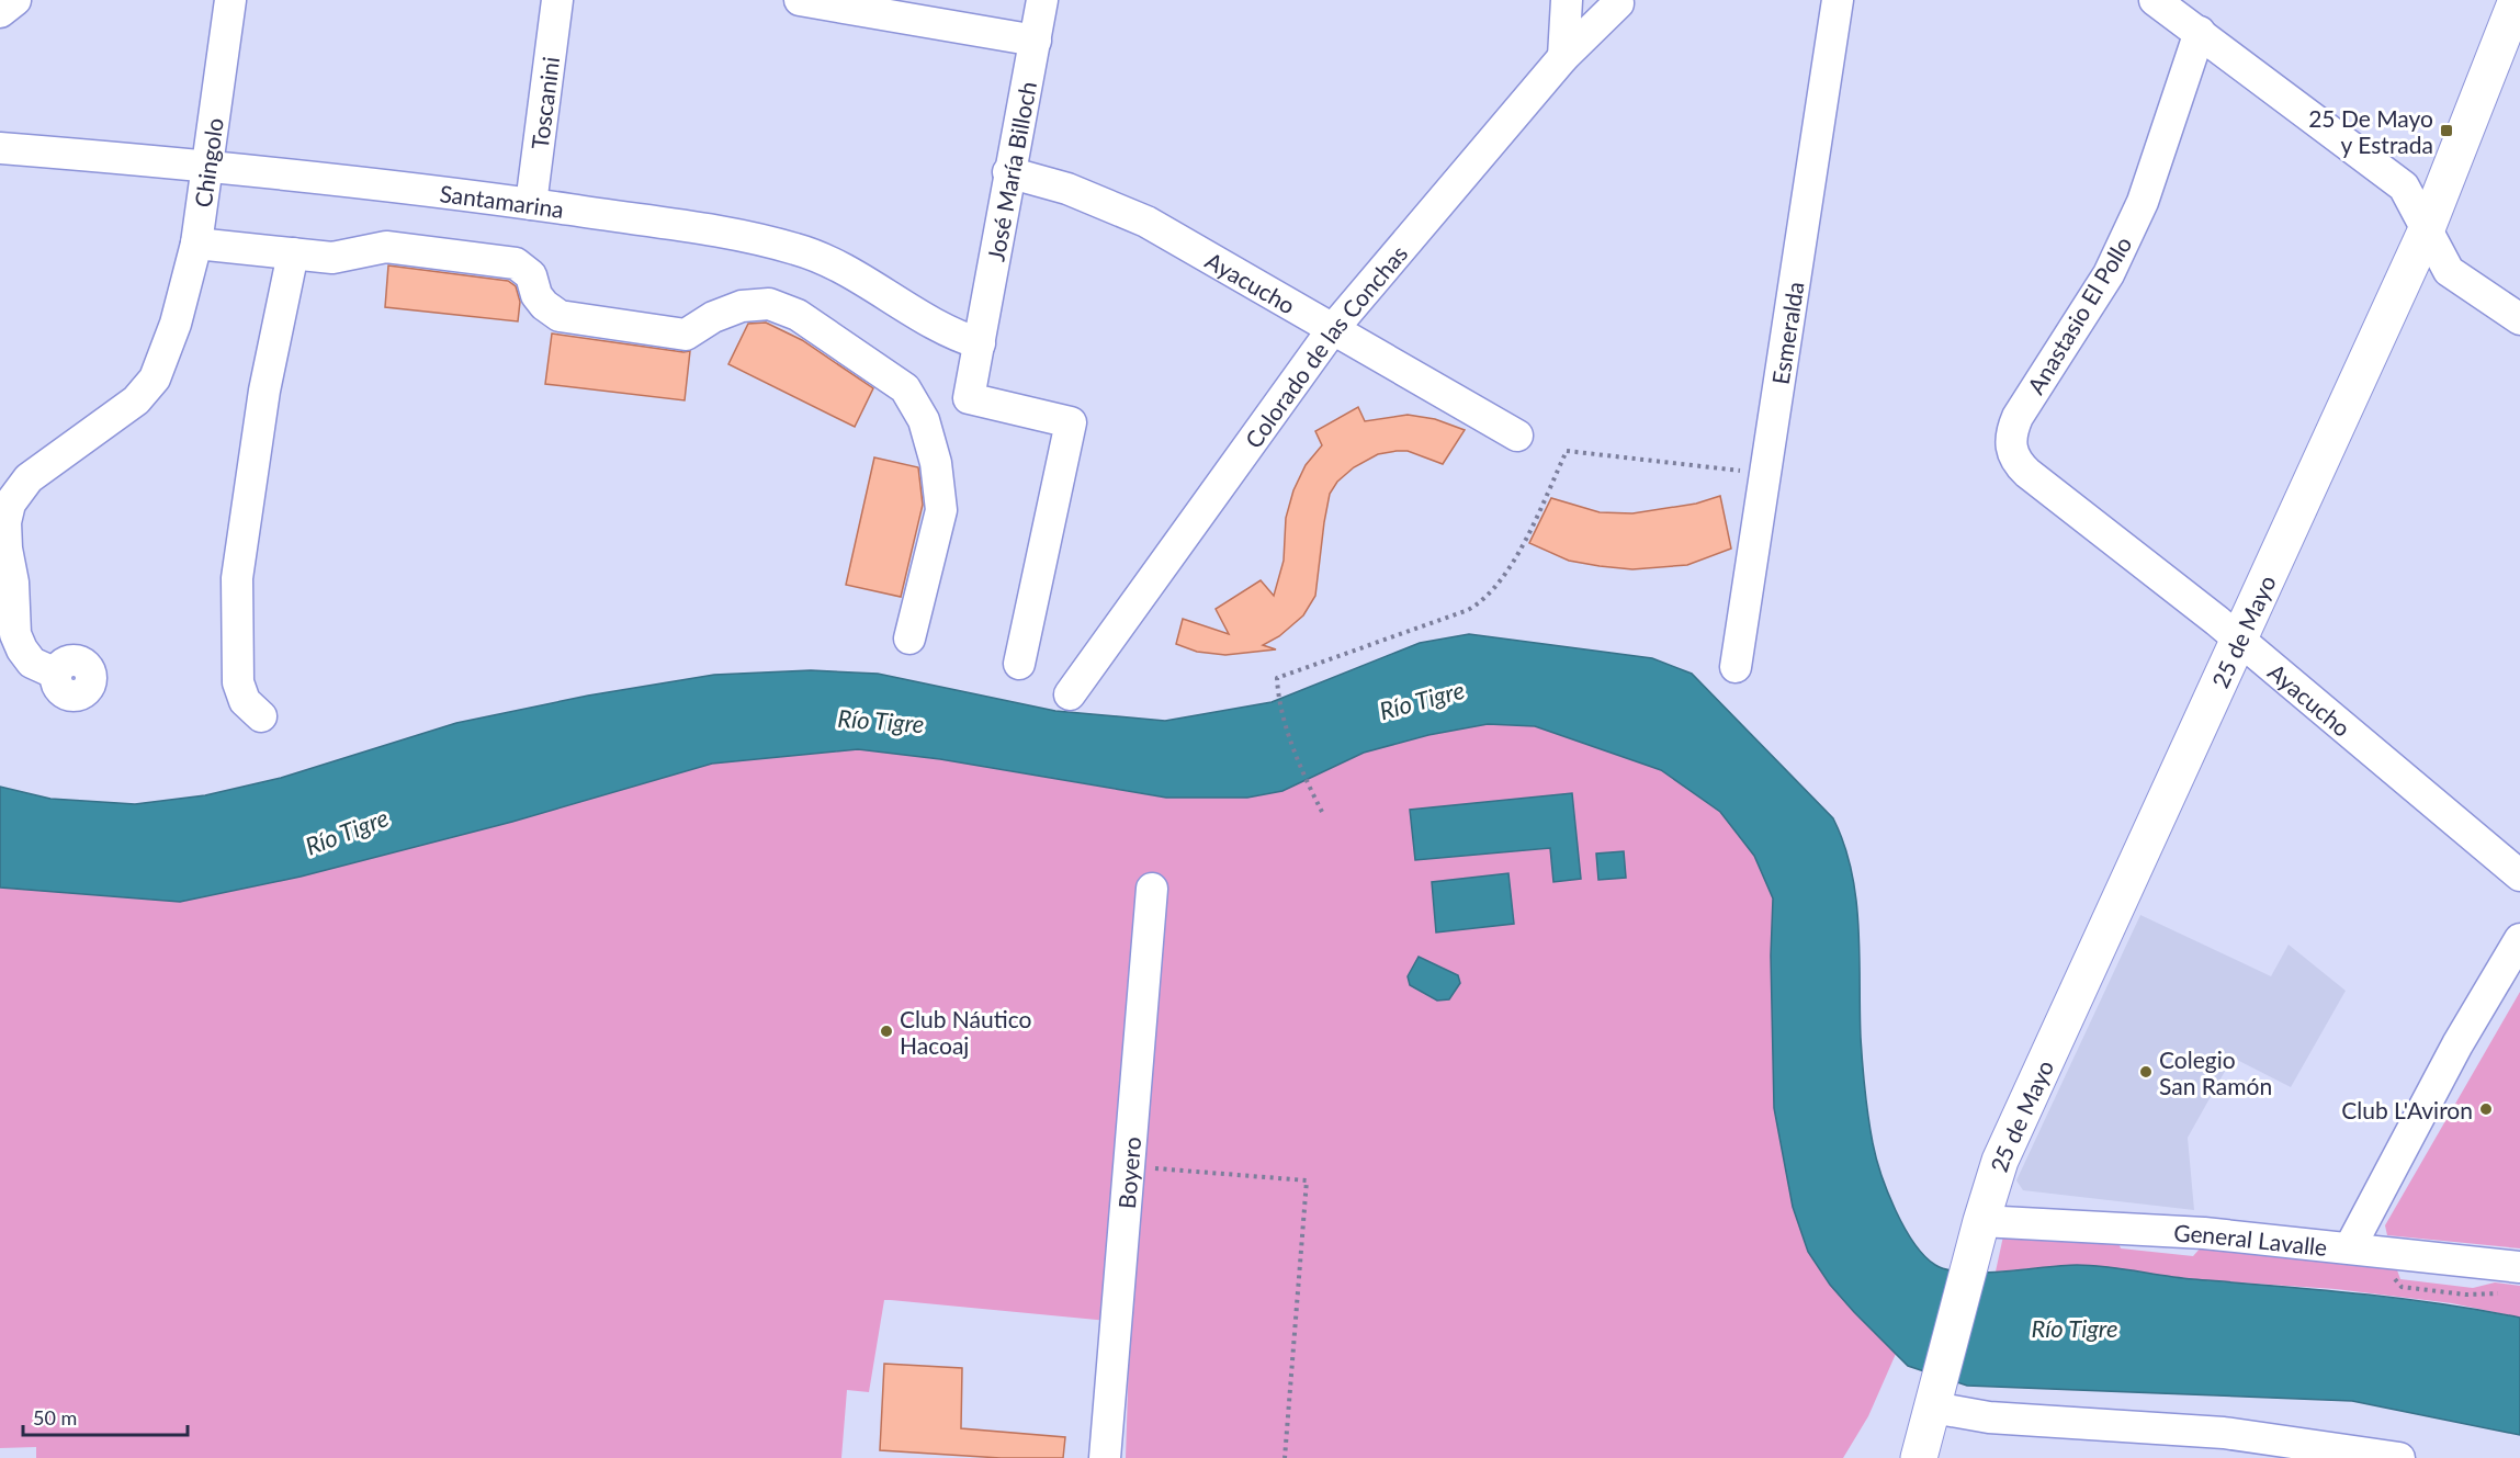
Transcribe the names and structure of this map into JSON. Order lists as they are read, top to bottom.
{
  "streets": {
    "main road": ["25 de Mayo"],
    "street": [
      "Toscanini",
      "Chingolo",
      "José María Billoch",
      "Santamarina",
      "Ayacucho",
      "Anastasio El Pollo",
      "Esmeralda",
      "Colorado de las Conchas",
      "Boyero",
      "General Lavalle"
    ]
  },
  "crossings": [
    ["Toscanini", "Santamarina"],
    ["Chingolo", "Santamarina"],
    ["José María Billoch", "Santamarina"],
    ["José María Billoch", "Ayacucho"],
    ["Ayacucho", "Anastasio El Pollo"],
    ["Ayacucho", "Colorado de las Conchas"],
    ["Ayacucho", "25 de Mayo"],
    ["25 de Mayo", "General Lavalle"]
  ],
  "water": ["Río Tigre"],
  "places": {
    "transit": ["25 De Mayo y Estrada"],
    "other": ["Club Náutico Hacoaj", "Colegio San Ramón", "Club L'Aviron"]
  },
  "scale_bar": "50 m"
}
